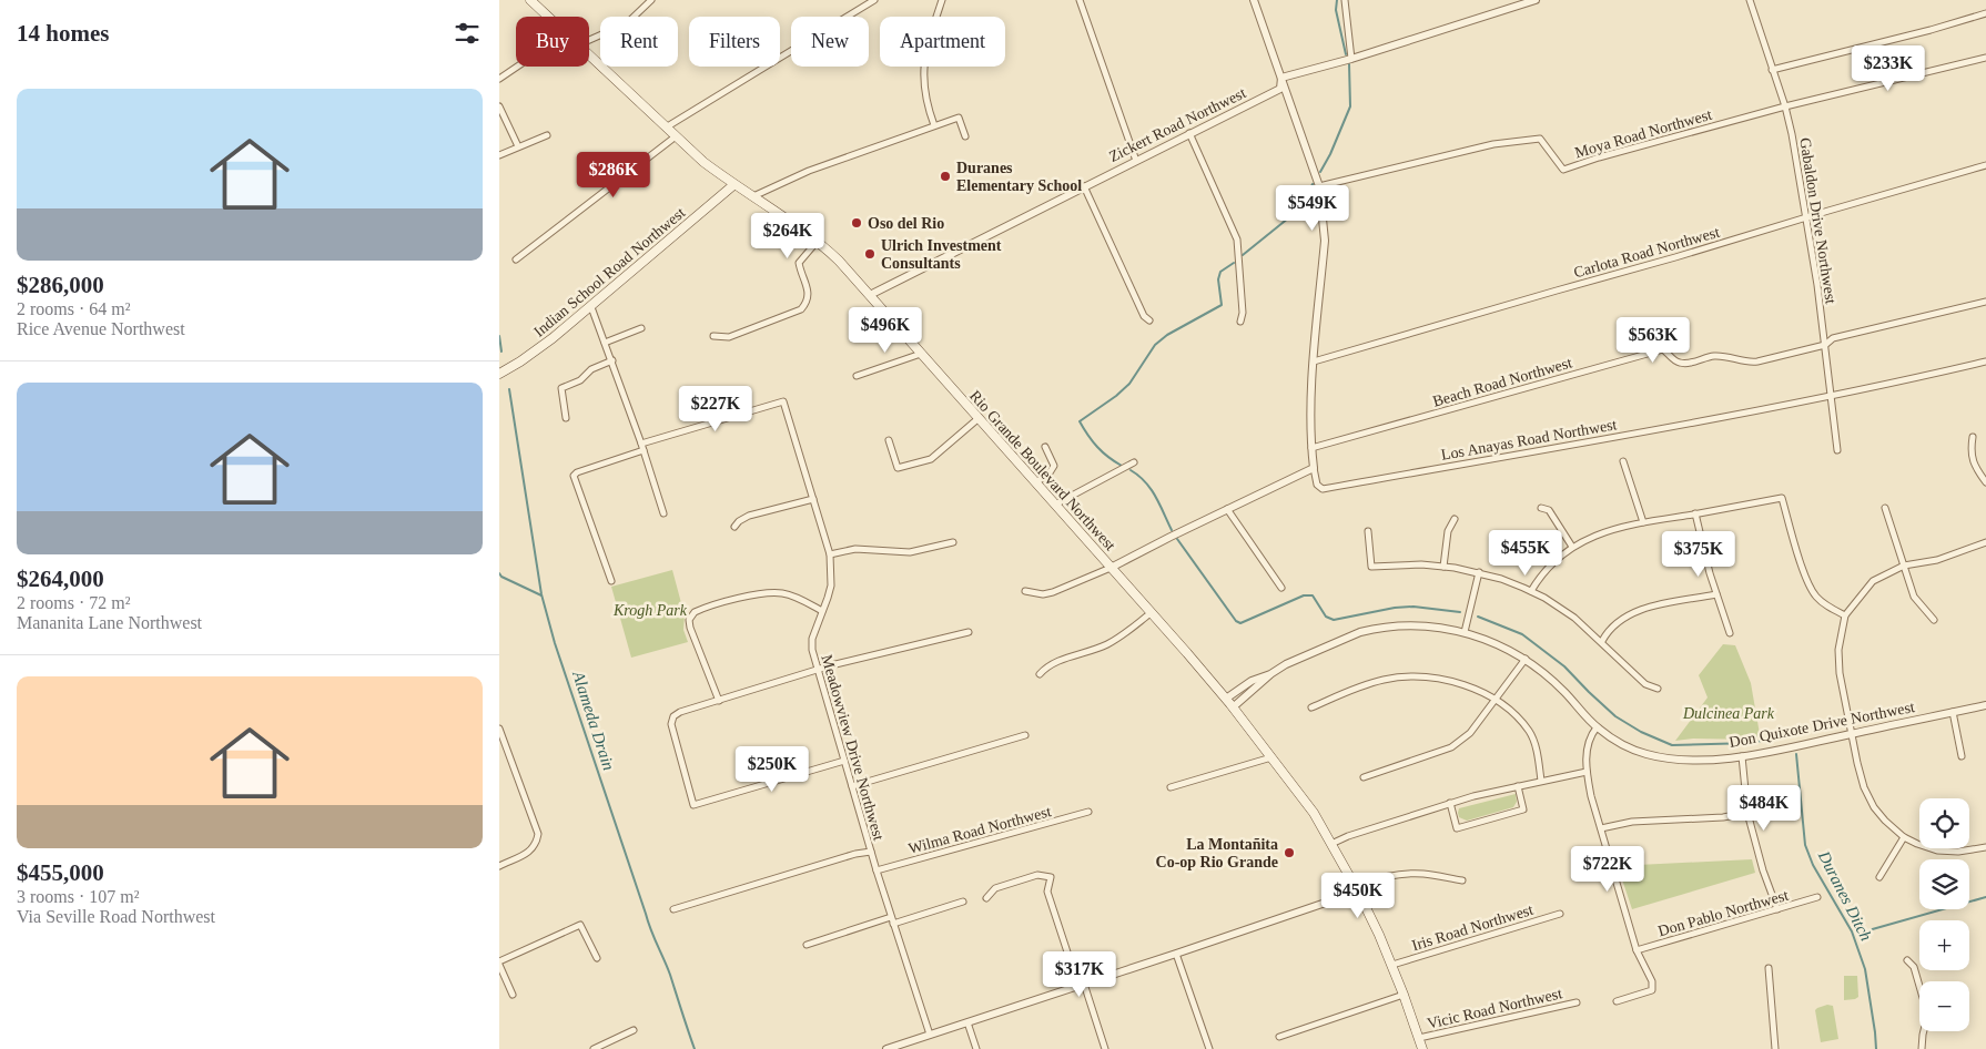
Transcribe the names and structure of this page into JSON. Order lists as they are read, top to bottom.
{
  "streets": {
    "main road": ["Indian School Road Northwest", "Rio Grande Boulevard Northwest"],
    "street": [
      "Zickert Road Northwest",
      "Moya Road Northwest",
      "Gabaldon Drive Northwest",
      "Carlota Road Northwest",
      "Beach Road Northwest",
      "Los Anayas Road Northwest",
      "Don Quixote Drive Northwest",
      "Meadowview Drive Northwest",
      "Wilma Road Northwest",
      "Don Pablo Northwest",
      "Iris Road Northwest",
      "Vicic Road Northwest"
    ]
  },
  "crossings": [
    ["Zickert Road Northwest", "Rio Grande Boulevard Northwest"],
    ["Moya Road Northwest", "Gabaldon Drive Northwest"],
    ["Gabaldon Drive Northwest", "Carlota Road Northwest"],
    ["Gabaldon Drive Northwest", "Beach Road Northwest"],
    ["Gabaldon Drive Northwest", "Los Anayas Road Northwest"],
    ["Indian School Road Northwest", "Rio Grande Boulevard Northwest"],
    ["Rio Grande Boulevard Northwest", "Iris Road Northwest"],
    ["Rio Grande Boulevard Northwest", "Vicic Road Northwest"],
    ["Meadowview Drive Northwest", "Wilma Road Northwest"]
  ],
  "water": ["Alameda Drain", "Duranes Ditch"],
  "parks": ["Krogh Park", "Dulcinea Park"],
  "places": [
    "Duranes Elementary School",
    "Oso del Rio",
    "Ulrich Investment Consultants",
    "La Montañita Co-op Rio Grande"
  ],
  "page": {
    "heading": "14 homes",
    "chip": [
      "Buy",
      "Rent",
      "Filters",
      "New",
      "Apartment"
    ],
    "price": [
      "$233K",
      "$286K",
      "$549K",
      "$264K",
      "$496K",
      "$563K",
      "$227K",
      "$455K",
      "$375K",
      "$250K",
      "$484K",
      "$722K",
      "$450K",
      "$317K"
    ],
    "list": [
      {
        "name": "$286,000",
        "note": "2 rooms · 64 m² · Rice Avenue Northwest"
      },
      {
        "name": "$264,000",
        "note": "2 rooms · 72 m² · Mananita Lane Northwest"
      },
      {
        "name": "$455,000",
        "note": "3 rooms · 107 m² · Via Seville Road Northwest"
      }
    ],
    "map_buttons": ["+", "−"]
  }
}
